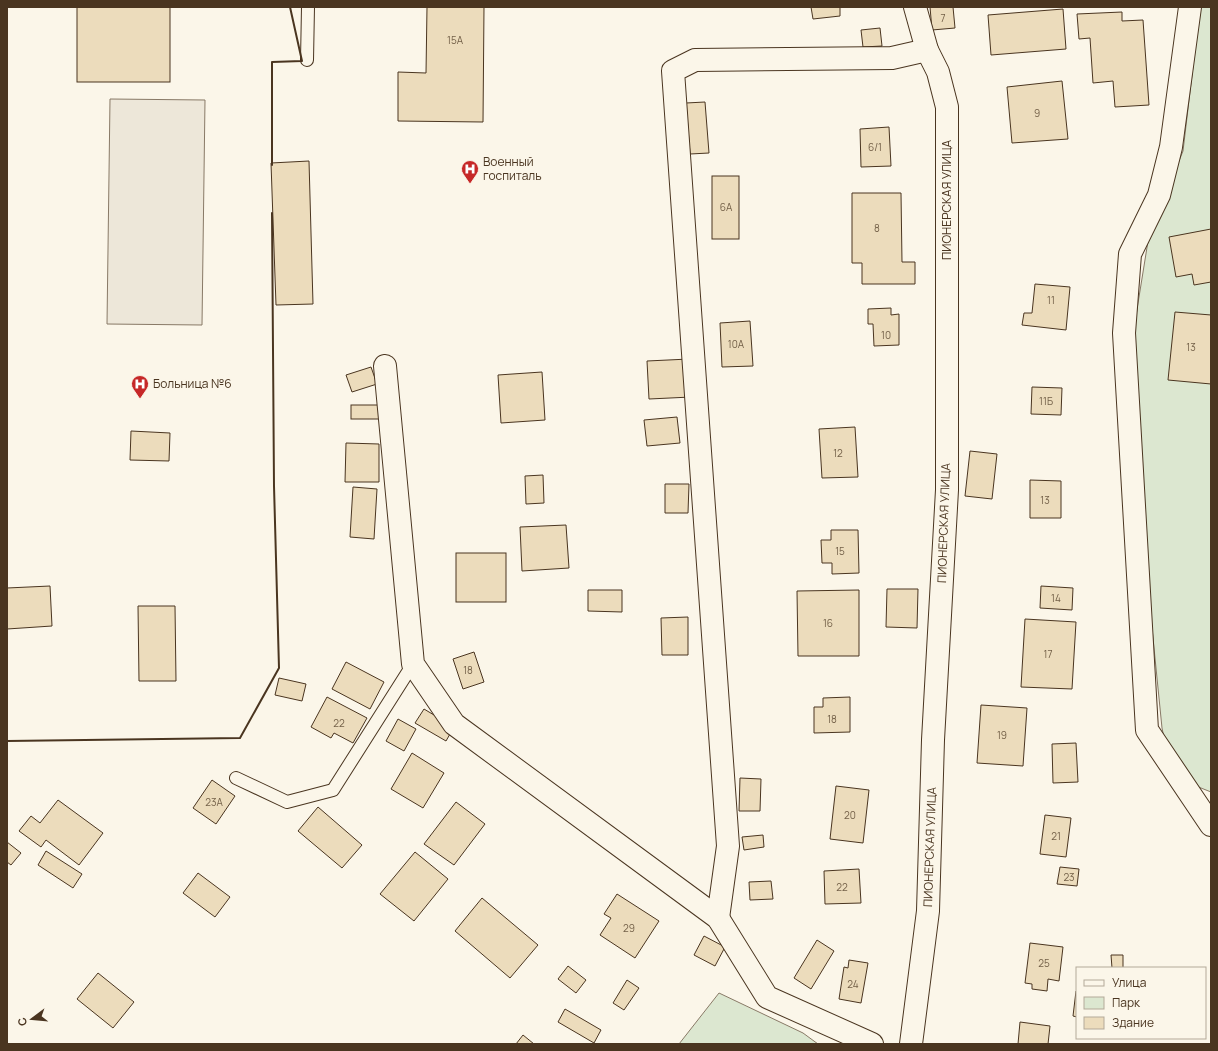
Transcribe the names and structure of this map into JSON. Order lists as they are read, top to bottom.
{
  "streets": {
    "street": ["ПИОНЕРСКАЯ УЛИЦА"]
  },
  "places": {
    "hospital": ["Военный госпиталь", "Больница №6"]
  },
  "house_numbers": [
    "7",
    "15А",
    "9",
    "6/1",
    "6А",
    "8",
    "11",
    "10",
    "10А",
    "13",
    "11Б",
    "12",
    "13",
    "15",
    "14",
    "16",
    "17",
    "18",
    "18",
    "22",
    "19",
    "23А",
    "20",
    "21",
    "23",
    "22",
    "29",
    "25",
    "24"
  ],
  "legend": ["Улица", "Парк", "Здание"],
  "north": "left"
}
